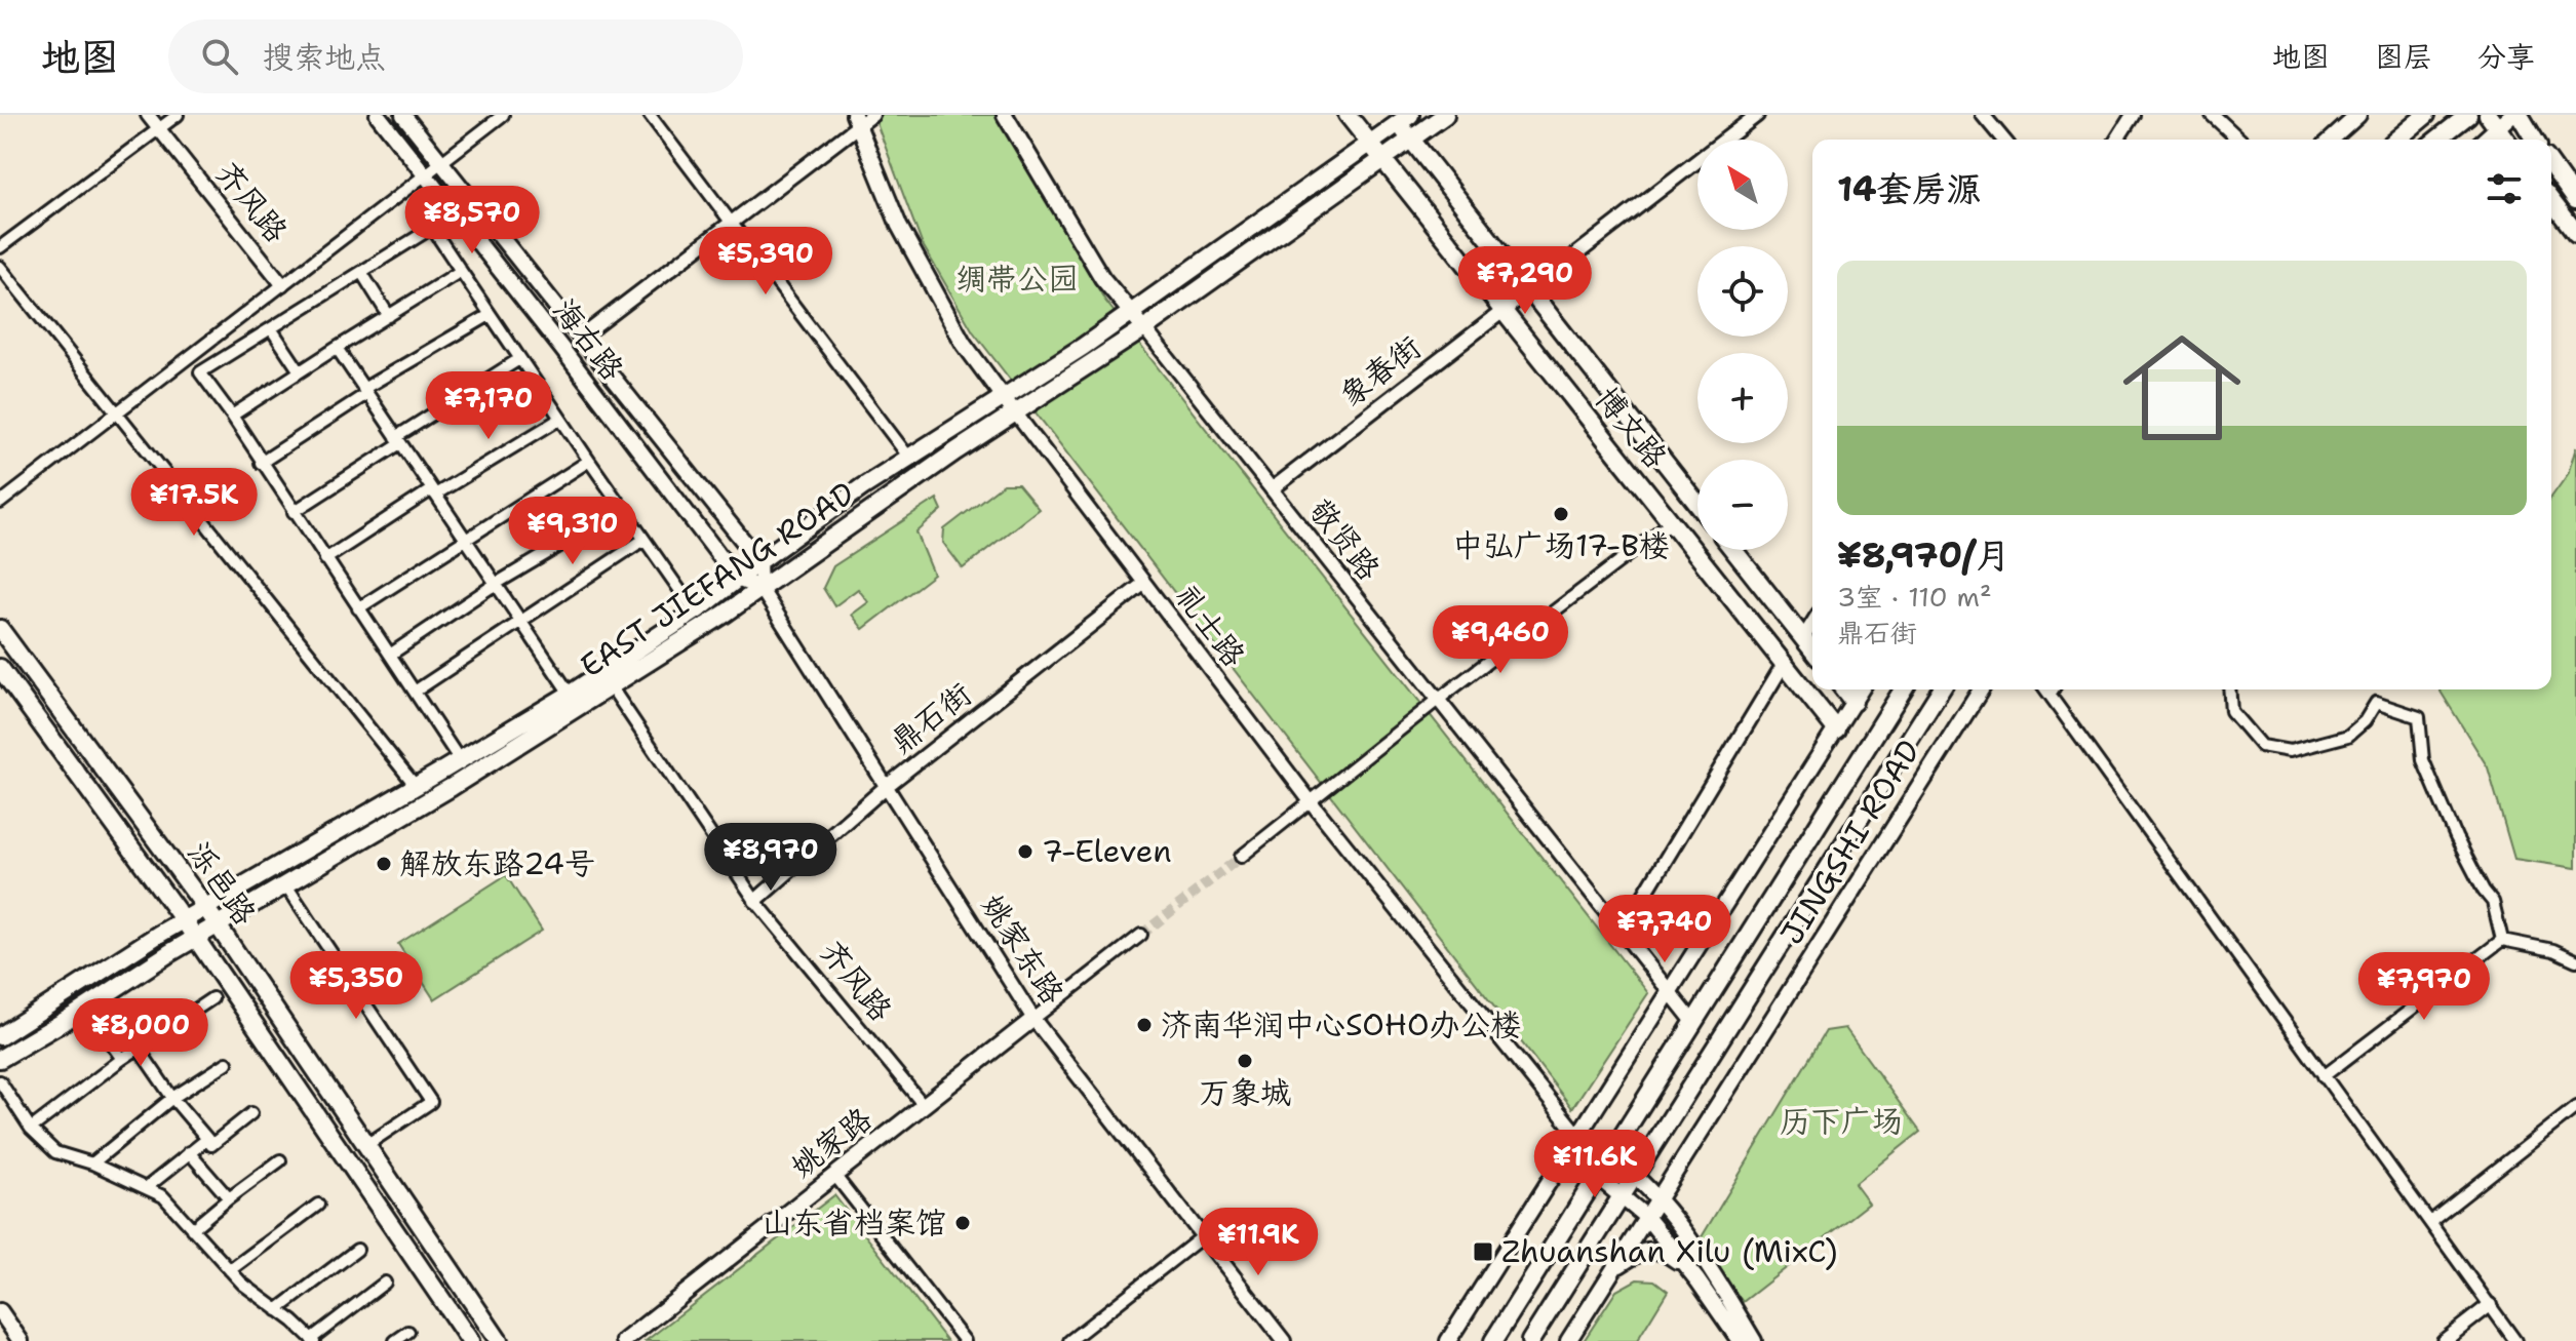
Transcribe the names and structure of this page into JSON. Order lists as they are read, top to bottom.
{
  "streets": {
    "main road": [
      "海右路",
      "博文路",
      "敬贤路",
      "EAST JIEFANG ROAD",
      "礼士路",
      "JINGSHI ROAD",
      "泺邑路",
      "姚家路"
    ],
    "street": [
      "齐风路",
      "象春街",
      "鼎石街",
      "姚家东路"
    ]
  },
  "crossings": [
    ["齐风路", "EAST JIEFANG ROAD"],
    ["齐风路", "鼎石街"],
    ["齐风路", "姚家路"],
    ["海右路", "EAST JIEFANG ROAD"],
    ["象春街", "博文路"],
    ["象春街", "敬贤路"],
    ["博文路", "EAST JIEFANG ROAD"],
    ["敬贤路", "EAST JIEFANG ROAD"],
    ["敬贤路", "JINGSHI ROAD"],
    ["EAST JIEFANG ROAD", "礼士路"],
    ["EAST JIEFANG ROAD", "泺邑路"],
    ["EAST JIEFANG ROAD", "姚家东路"],
    ["礼士路", "鼎石街"],
    ["鼎石街", "姚家东路"],
    ["姚家东路", "姚家路"]
  ],
  "parks": ["绸带公园", "历下广场"],
  "places": {
    "other": [
      "中弘广场17-B楼",
      "7-Eleven",
      "解放东路24号",
      "济南华润中心SOHO办公楼",
      "万象城",
      "山东省档案馆"
    ],
    "transit": ["Zhuanshan Xilu (MixC)"]
  },
  "north": "top left",
  "page": {
    "header": "地图",
    "search": "搜索地点",
    "nav": ["地图", "图层", "分享"],
    "map_buttons": ["+", "−"],
    "heading": "14套房源",
    "price": [
      "¥8,570",
      "¥5,390",
      "¥7,290",
      "¥7,170",
      "¥17.5K",
      "¥9,310",
      "¥9,460",
      "¥8,970",
      "¥7,740",
      "¥5,350",
      "¥7,970",
      "¥8,000",
      "¥11.6K",
      "¥11.9K"
    ],
    "list": [
      {
        "name": "¥8,970/月",
        "note": "3室 · 110 m² · 鼎石街"
      }
    ]
  }
}
